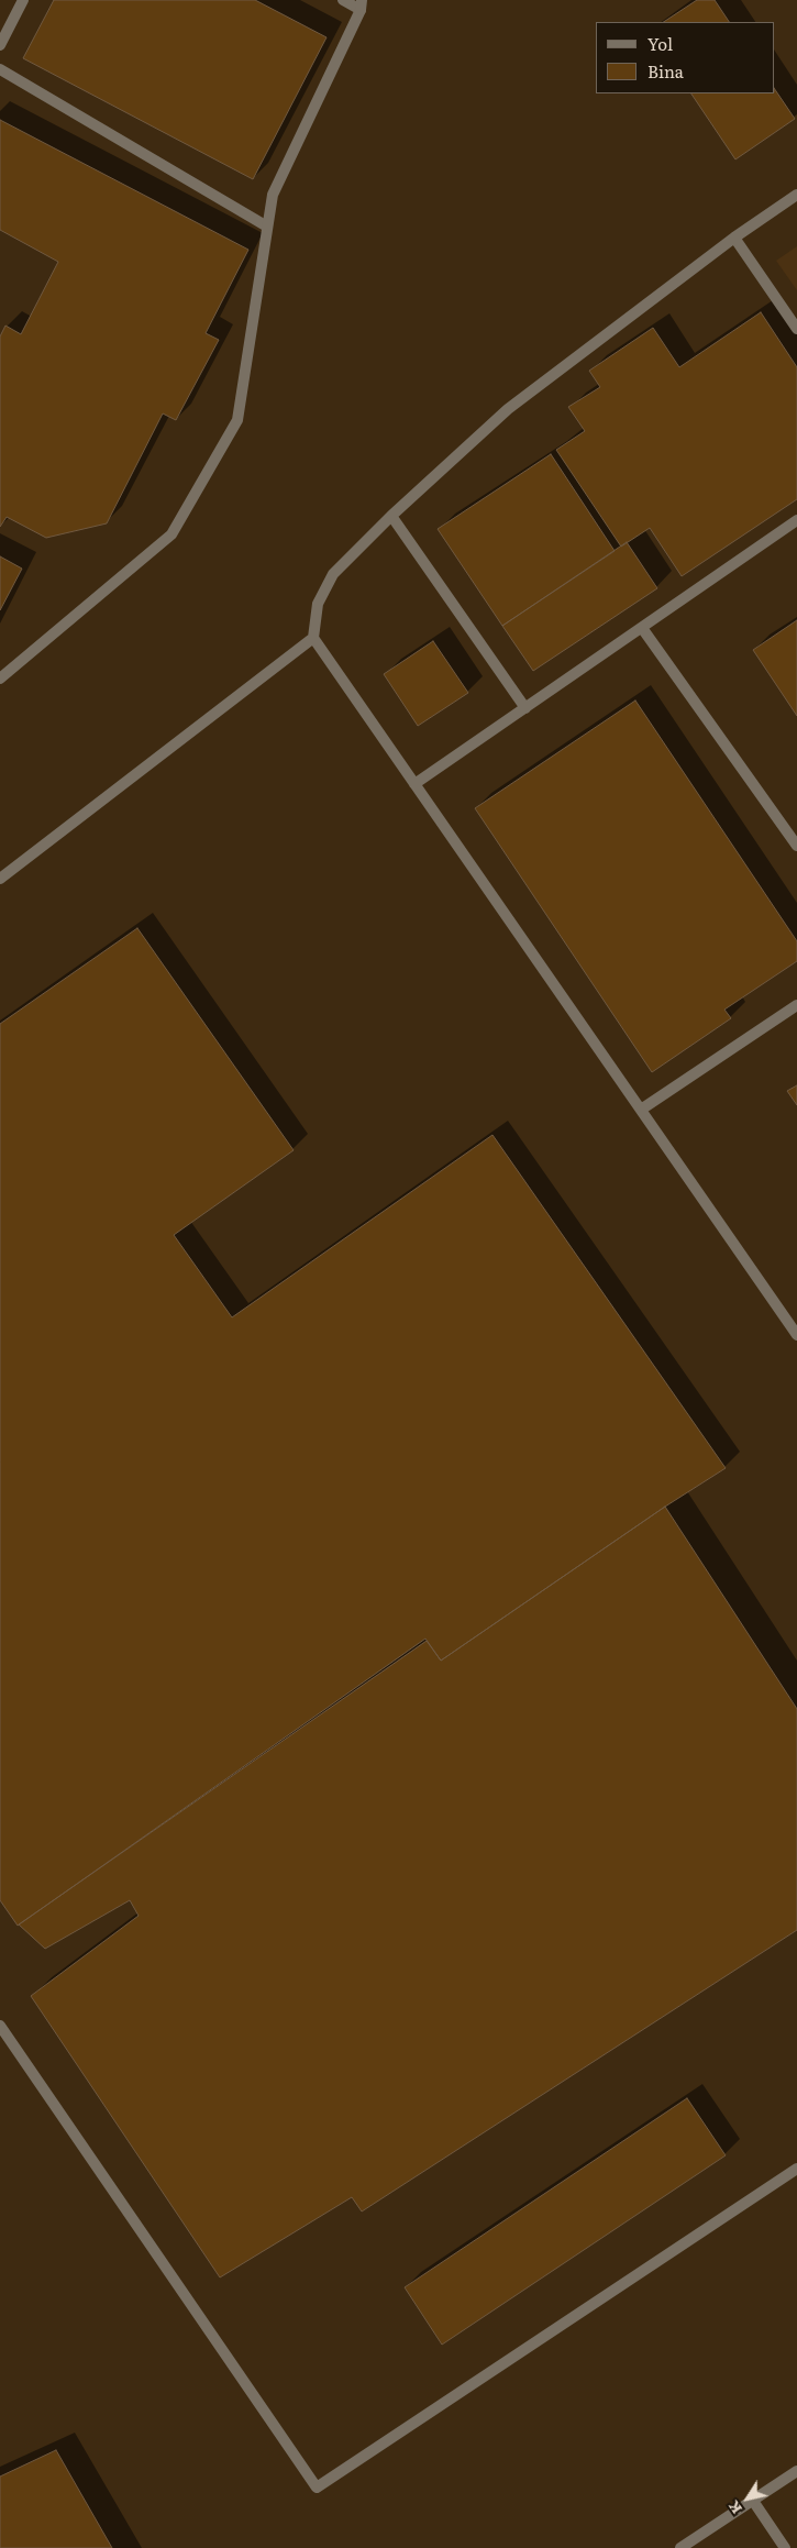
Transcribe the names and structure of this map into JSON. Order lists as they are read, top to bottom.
{
  "legend": ["Yol", "Bina"],
  "north": "bottom left"
}
